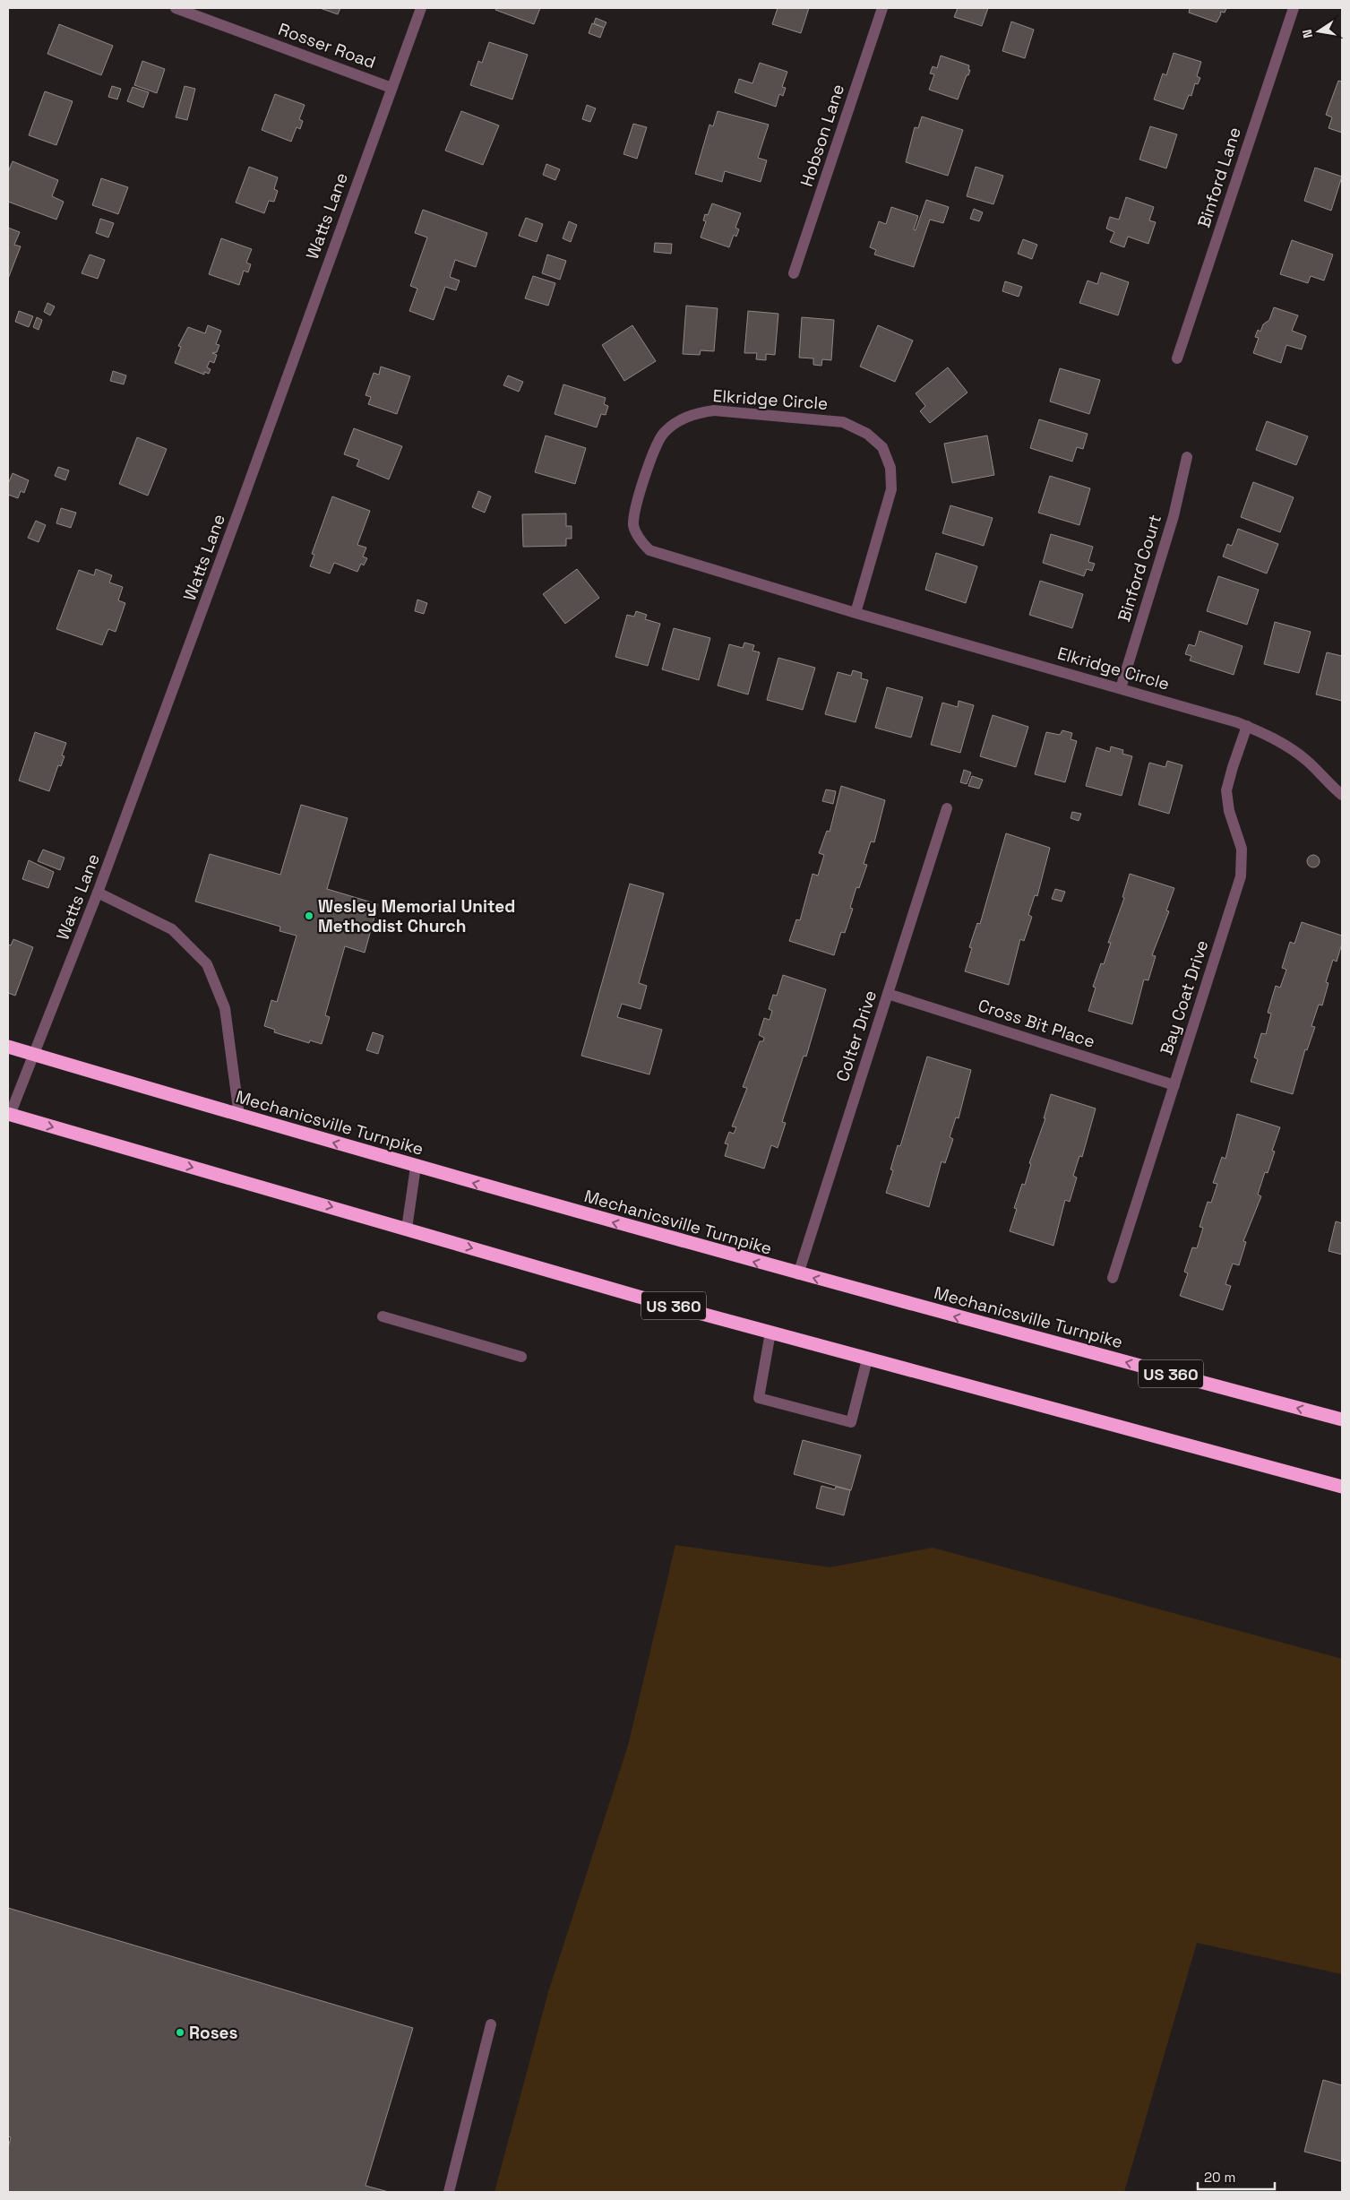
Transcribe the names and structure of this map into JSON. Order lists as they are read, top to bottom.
{
  "streets": {
    "highway": ["Mechanicsville Turnpike", "US 360"],
    "street": [
      "Rosser Road",
      "Hobson Lane",
      "Binford Lane",
      "Watts Lane",
      "Elkridge Circle",
      "Binford Court",
      "Bay Coat Drive",
      "Cross Bit Place",
      "Colter Drive"
    ]
  },
  "crossings": [
    ["Rosser Road", "Watts Lane"],
    ["Watts Lane", "Mechanicsville Turnpike"],
    ["Watts Lane", "US 360"],
    ["Elkridge Circle", "Binford Court"],
    ["Elkridge Circle", "Bay Coat Drive"],
    ["Bay Coat Drive", "Cross Bit Place"],
    ["Cross Bit Place", "Colter Drive"],
    ["Colter Drive", "Mechanicsville Turnpike"]
  ],
  "places": ["Wesley Memorial United Methodist Church", "Roses"],
  "scale_bar": "20 m",
  "north": "left"
}
